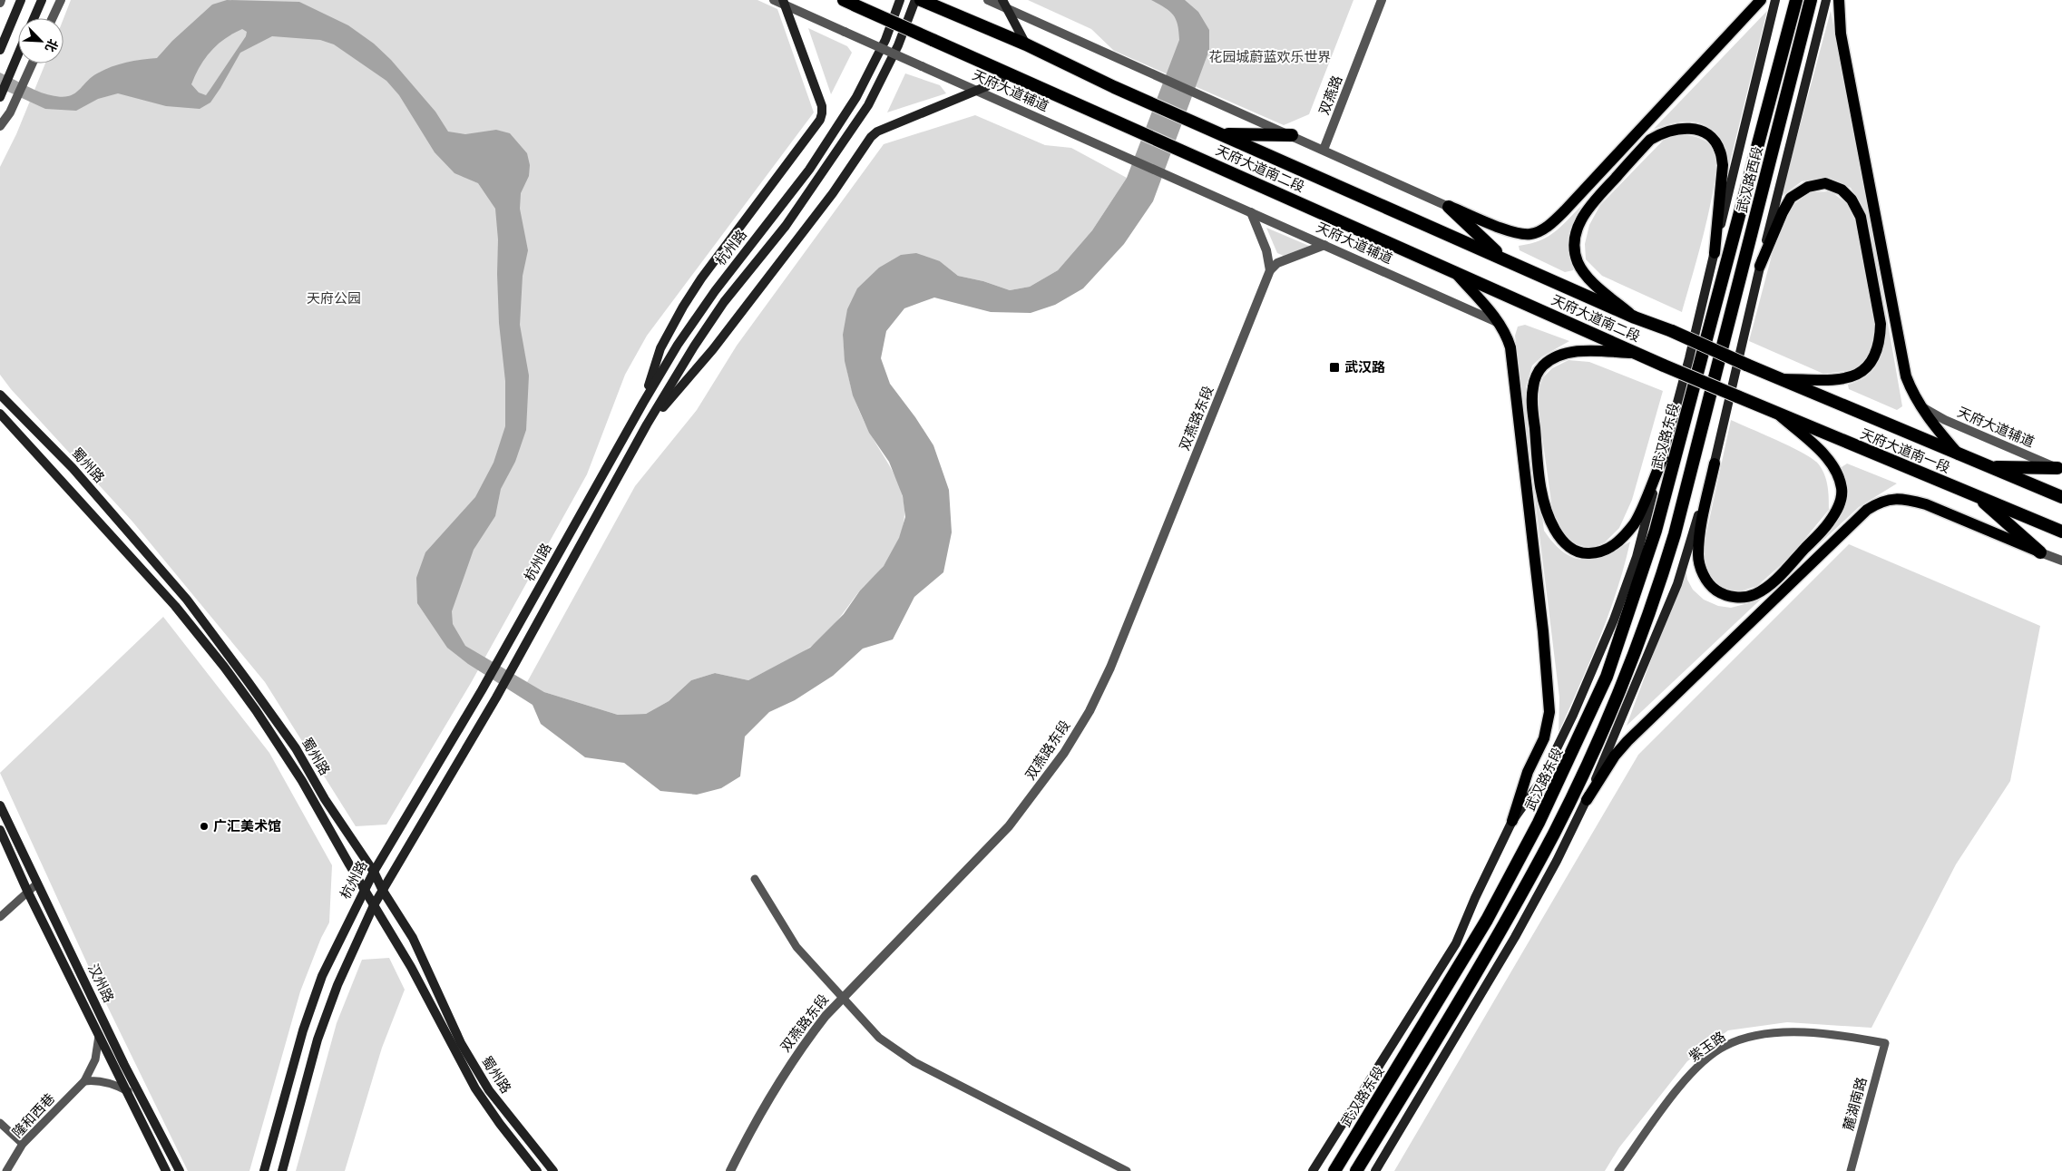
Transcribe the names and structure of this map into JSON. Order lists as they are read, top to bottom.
{
  "streets": {
    "highway": [
      "天府大道南二段",
      "武汉路西段",
      "武汉路东段",
      "天府大道南一段"
    ],
    "main road": ["杭州路", "蜀州路", "汉州路"],
    "street": [
      "天府大道辅道",
      "双燕路",
      "双燕路东段",
      "紫玉路",
      "麓湖南路",
      "隆和西巷"
    ]
  },
  "crossings": [
    ["天府大道南二段", "天府大道南一段"],
    ["武汉路西段", "武汉路东段"],
    ["杭州路", "蜀州路"],
    ["汉州路", "隆和西巷"],
    ["紫玉路", "麓湖南路"]
  ],
  "parks": ["花园城蔚蓝欢乐世界", "天府公园"],
  "places": {
    "transit": ["武汉路"],
    "other": ["广汇美术馆"]
  },
  "north": "bottom right"
}
